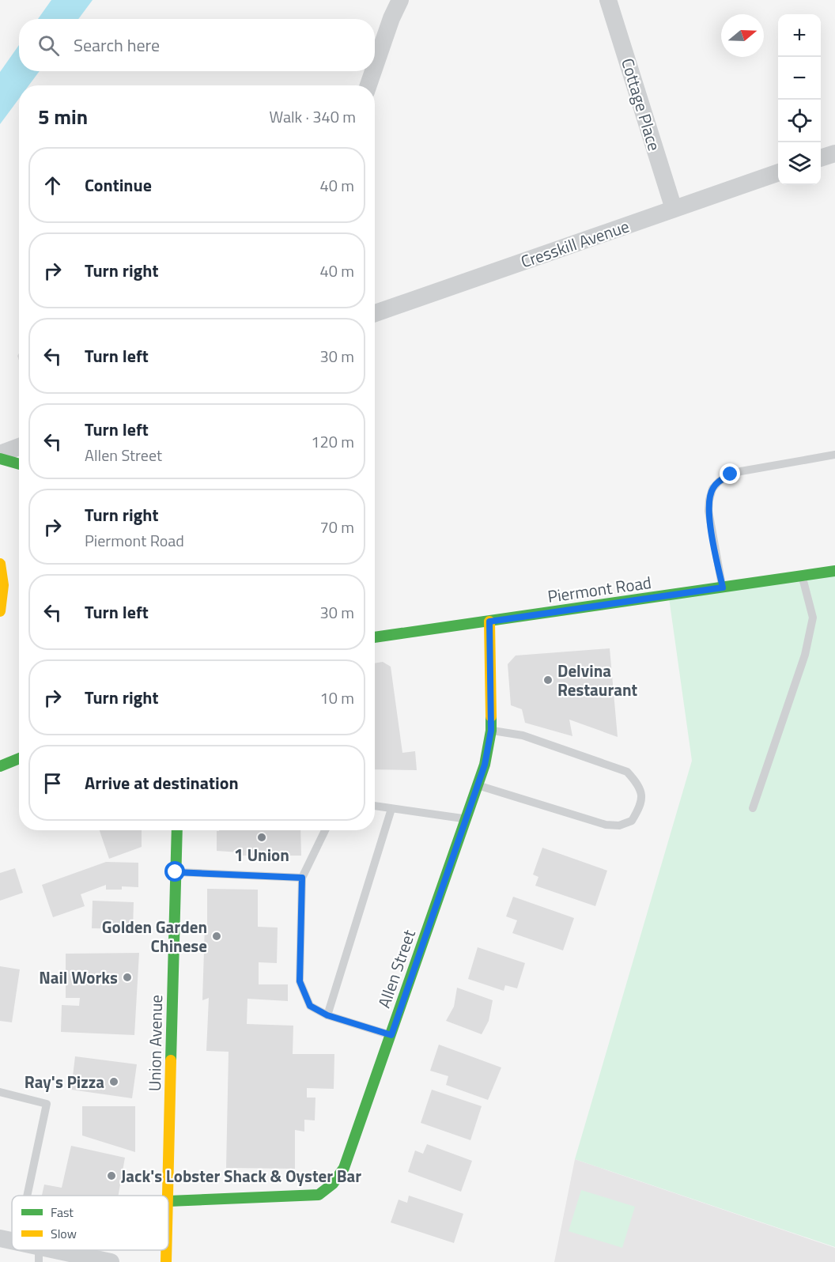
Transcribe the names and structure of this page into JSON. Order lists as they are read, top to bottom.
{
  "streets": {
    "street": [
      "Cottage Place",
      "Cresskill Avenue",
      "Piermont Road",
      "Allen Street",
      "Union Avenue"
    ]
  },
  "crossings": [
    ["Cottage Place", "Cresskill Avenue"],
    ["Piermont Road", "Allen Street"],
    ["Allen Street", "Union Avenue"]
  ],
  "places": [
    "Delvina Restaurant",
    "1 Union",
    "Golden Garden Chinese",
    "Nail Works",
    "Ray's Pizza",
    "Jack's Lobster Shack & Oyster Bar"
  ],
  "legend": ["Fast", "Slow"],
  "north": "right",
  "page": {
    "map_buttons": ["+", "−"],
    "search": "Search here",
    "heading": ["5 min", "Walk · 340 m"],
    "list": [
      ["Continue", "40 m"],
      ["Turn right", "40 m"],
      ["Turn left", "30 m"],
      ["Turn left", "Allen Street", "120 m"],
      ["Turn right", "Piermont Road", "70 m"],
      ["Turn left", "30 m"],
      ["Turn right", "10 m"],
      "Arrive at destination"
    ]
  }
}
